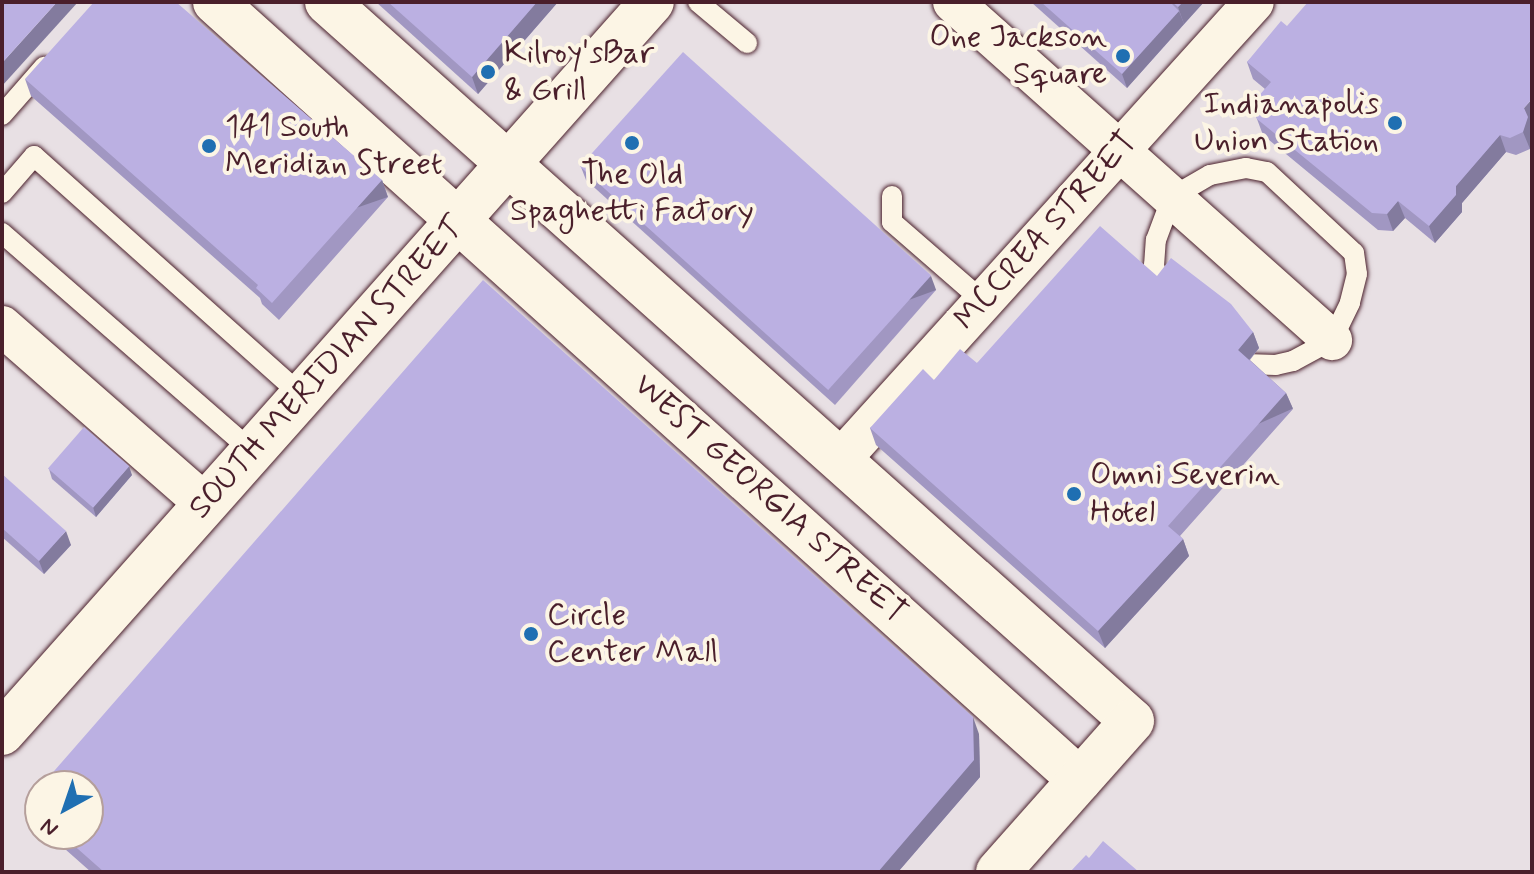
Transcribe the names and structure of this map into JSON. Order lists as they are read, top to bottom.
{
  "streets": {
    "street": ["MCCREA STREET", "SOUTH MERIDIAN STREET", "WEST GEORGIA STREET"]
  },
  "crossings": [
    ["SOUTH MERIDIAN STREET", "WEST GEORGIA STREET"]
  ],
  "places": [
    "One Jackson Square",
    "Kilroy'sBar & Grill",
    "Indianapolis Union Station",
    "The Old Spaghetti Factory",
    "141 South Meridian Street",
    "Omni Severin Hotel",
    "Circle Center Mall"
  ],
  "north": "bottom left"
}
